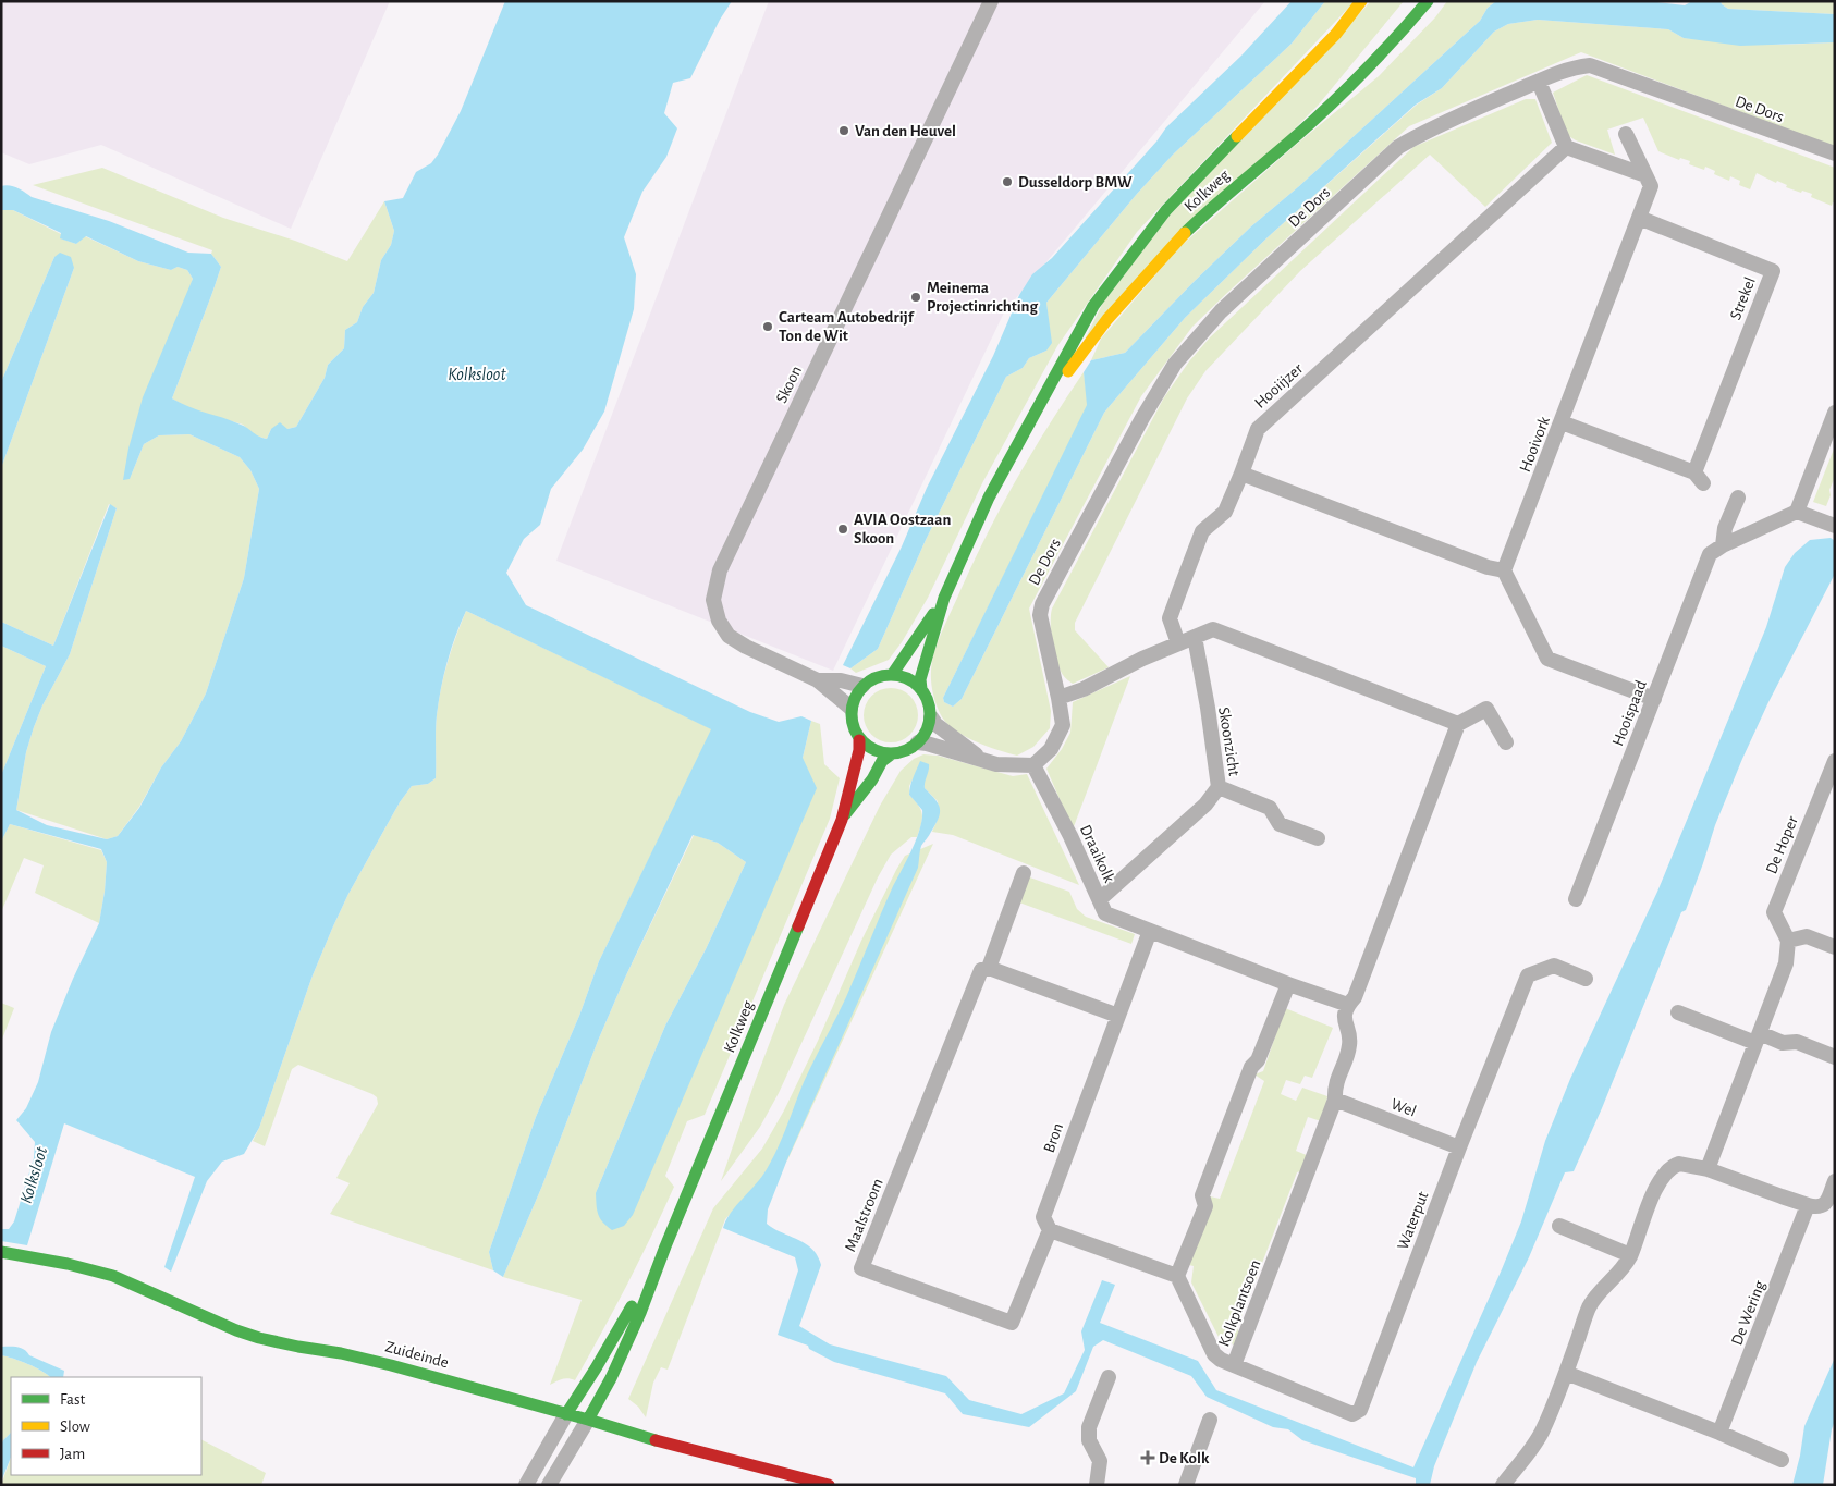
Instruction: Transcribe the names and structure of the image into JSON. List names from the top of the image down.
{
  "streets": {
    "street": [
      "De Dors",
      "Kolkweg",
      "Strekel",
      "Skoon",
      "Hooiijzer",
      "Hooivork",
      "Hooispaad",
      "Skoonzicht",
      "De Hoper",
      "Draaikolk",
      "Wel",
      "Bron",
      "Maalstroom",
      "Waterput",
      "Kolkplantsoen",
      "De Wering",
      "Zuideinde"
    ]
  },
  "crossings": [
    ["Kolkweg", "Skoon"],
    ["Kolkweg", "Zuideinde"],
    ["Strekel", "Hooivork"],
    ["Skoonzicht", "Draaikolk"],
    ["Draaikolk", "Bron"],
    ["Wel", "Waterput"],
    ["Wel", "Kolkplantsoen"],
    ["Bron", "Maalstroom"],
    ["Waterput", "Kolkplantsoen"]
  ],
  "water": ["Kolksloot"],
  "places": {
    "other": [
      "Van den Heuvel",
      "Dusseldorp BMW",
      "Meinema Projectinrichting",
      "Carteam Autobedrijf Ton de Wit",
      "AVIA Oostzaan Skoon"
    ],
    "health": ["De Kolk"]
  },
  "legend": ["Fast", "Slow", "Jam"]
}
